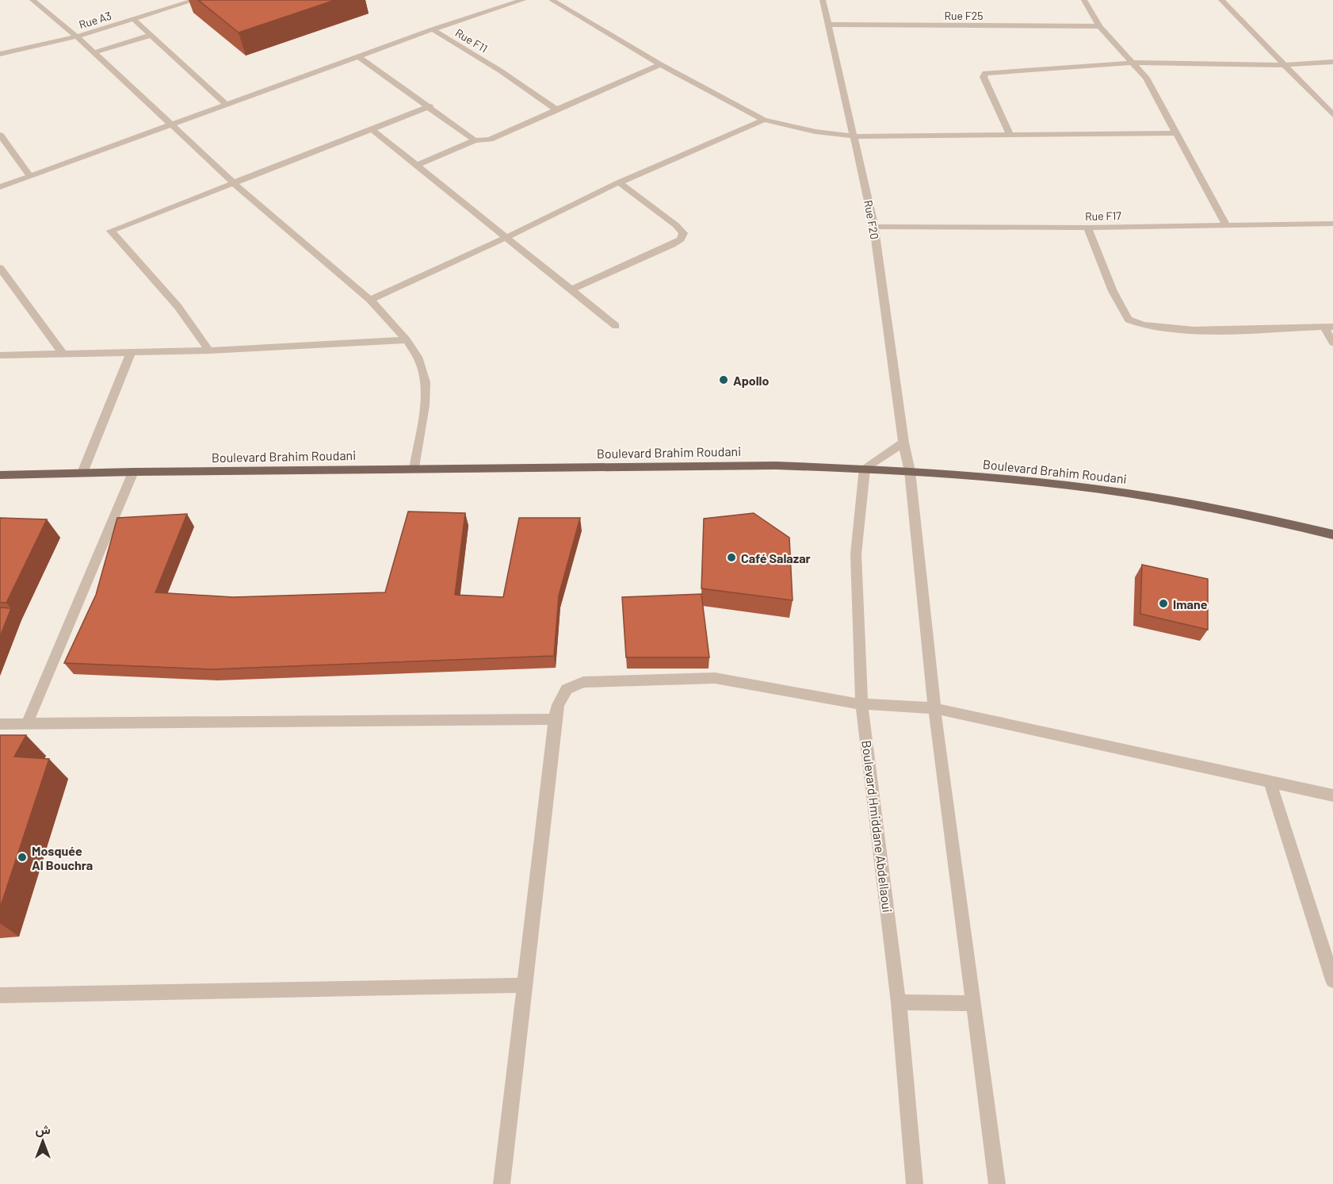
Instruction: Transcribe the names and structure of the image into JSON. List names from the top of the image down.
{
  "streets": {
    "main road": ["Boulevard Brahim Roudani"],
    "street": [
      "Rue F25",
      "Rue A3",
      "Rue F11",
      "Rue F17",
      "Rue F20",
      "Boulevard Hmiddane Abdellaoui"
    ]
  },
  "crossings": [
    ["Rue F25", "Rue F20"],
    ["Rue F17", "Rue F20"],
    ["Rue F20", "Boulevard Brahim Roudani"],
    ["Boulevard Brahim Roudani", "Boulevard Hmiddane Abdellaoui"]
  ],
  "places": [
    "Apollo",
    "Café Salazar",
    "Imane",
    "Mosquée Al Bouchra"
  ],
  "north": "top"
}
